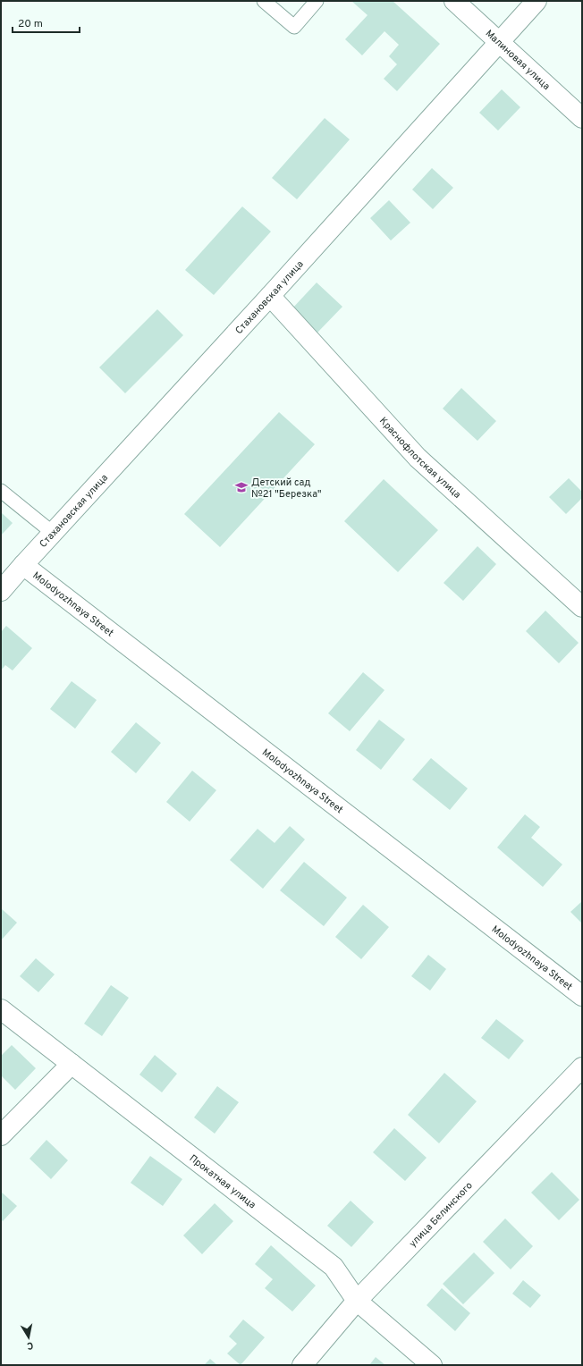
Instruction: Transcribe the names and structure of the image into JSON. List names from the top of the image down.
{
  "streets": {
    "street": [
      "Малиновая улица",
      "Стахановская улица",
      "Краснофлотская улица",
      "Molodyozhnaya Street",
      "Прокатная улица",
      "улица Белинского"
    ]
  },
  "crossings": [
    ["Малиновая улица", "Стахановская улица"],
    ["Стахановская улица", "Краснофлотская улица"],
    ["Стахановская улица", "Molodyozhnaya Street"],
    ["Прокатная улица", "улица Белинского"]
  ],
  "places": {
    "school or university": ["Детский сад №21 \"Березка\""]
  },
  "scale_bar": "20 m",
  "north": "bottom"
}
